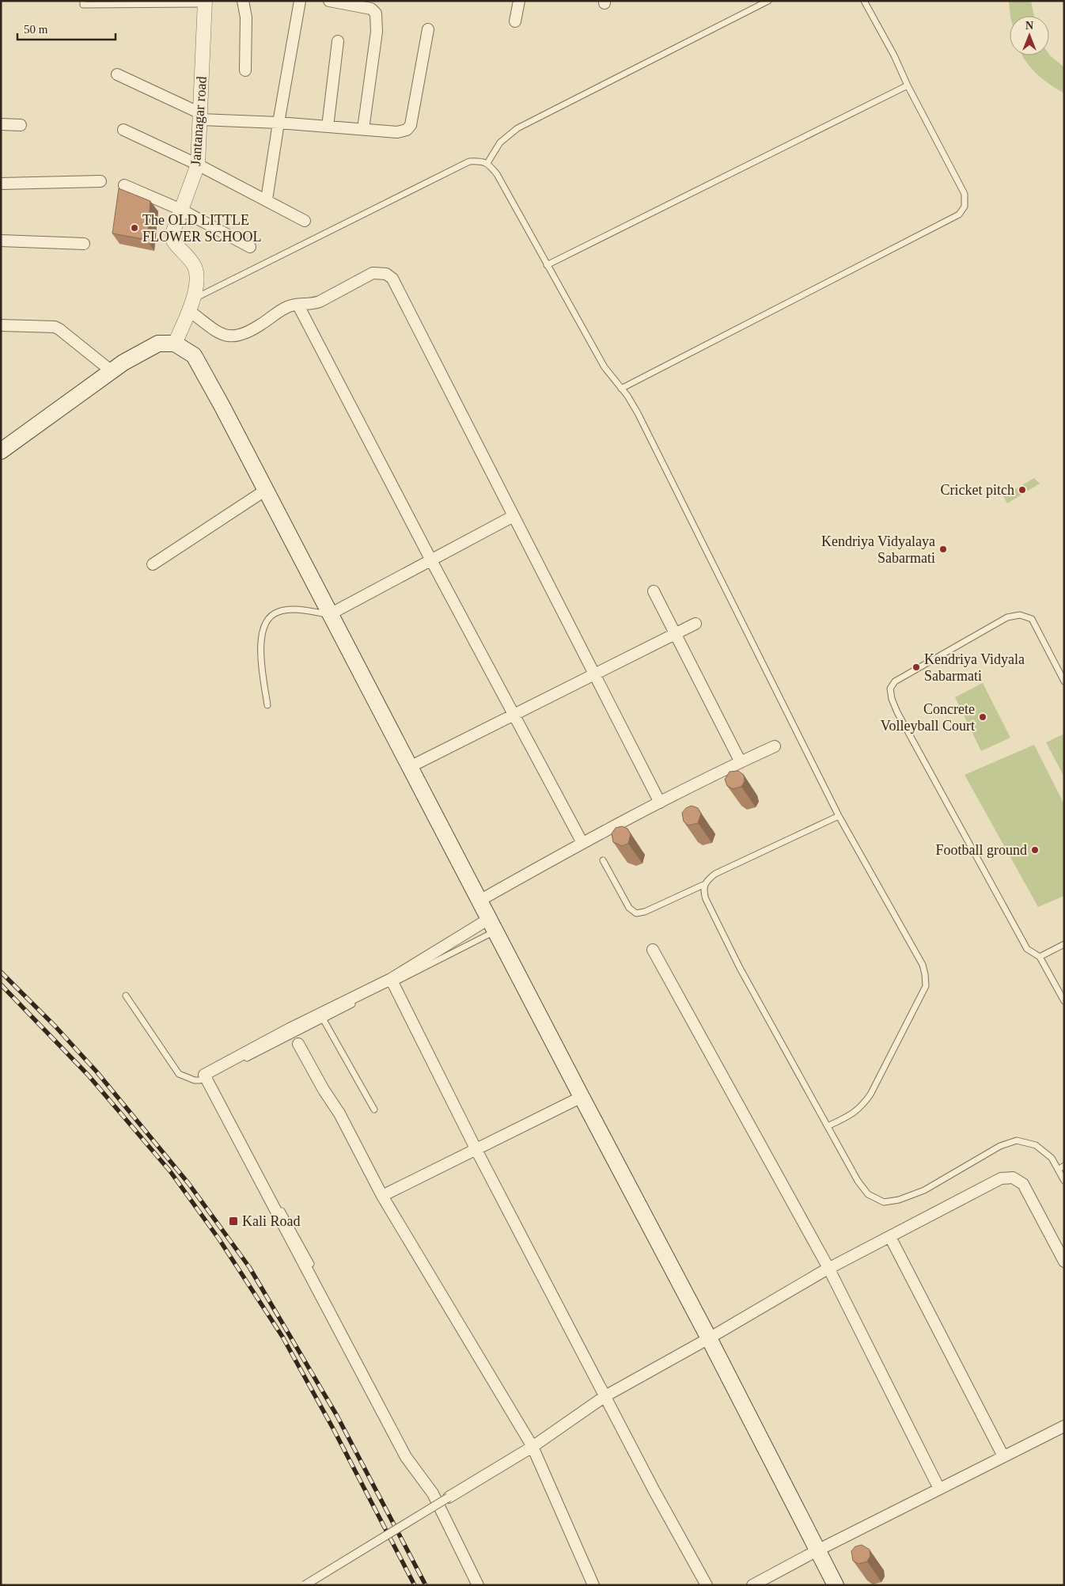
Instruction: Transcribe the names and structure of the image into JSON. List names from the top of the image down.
{
  "streets": {
    "street": ["Jantanagar road"]
  },
  "places": {
    "other": [
      "The OLD LITTLE FLOWER SCHOOL",
      "Cricket pitch",
      "Kendriya Vidyalaya Sabarmati",
      "Kendriya Vidyala Sabarmati",
      "Concrete Volleyball Court",
      "Football ground"
    ],
    "transit": ["Kali Road"]
  },
  "scale_bar": "50 m",
  "north": "top"
}
